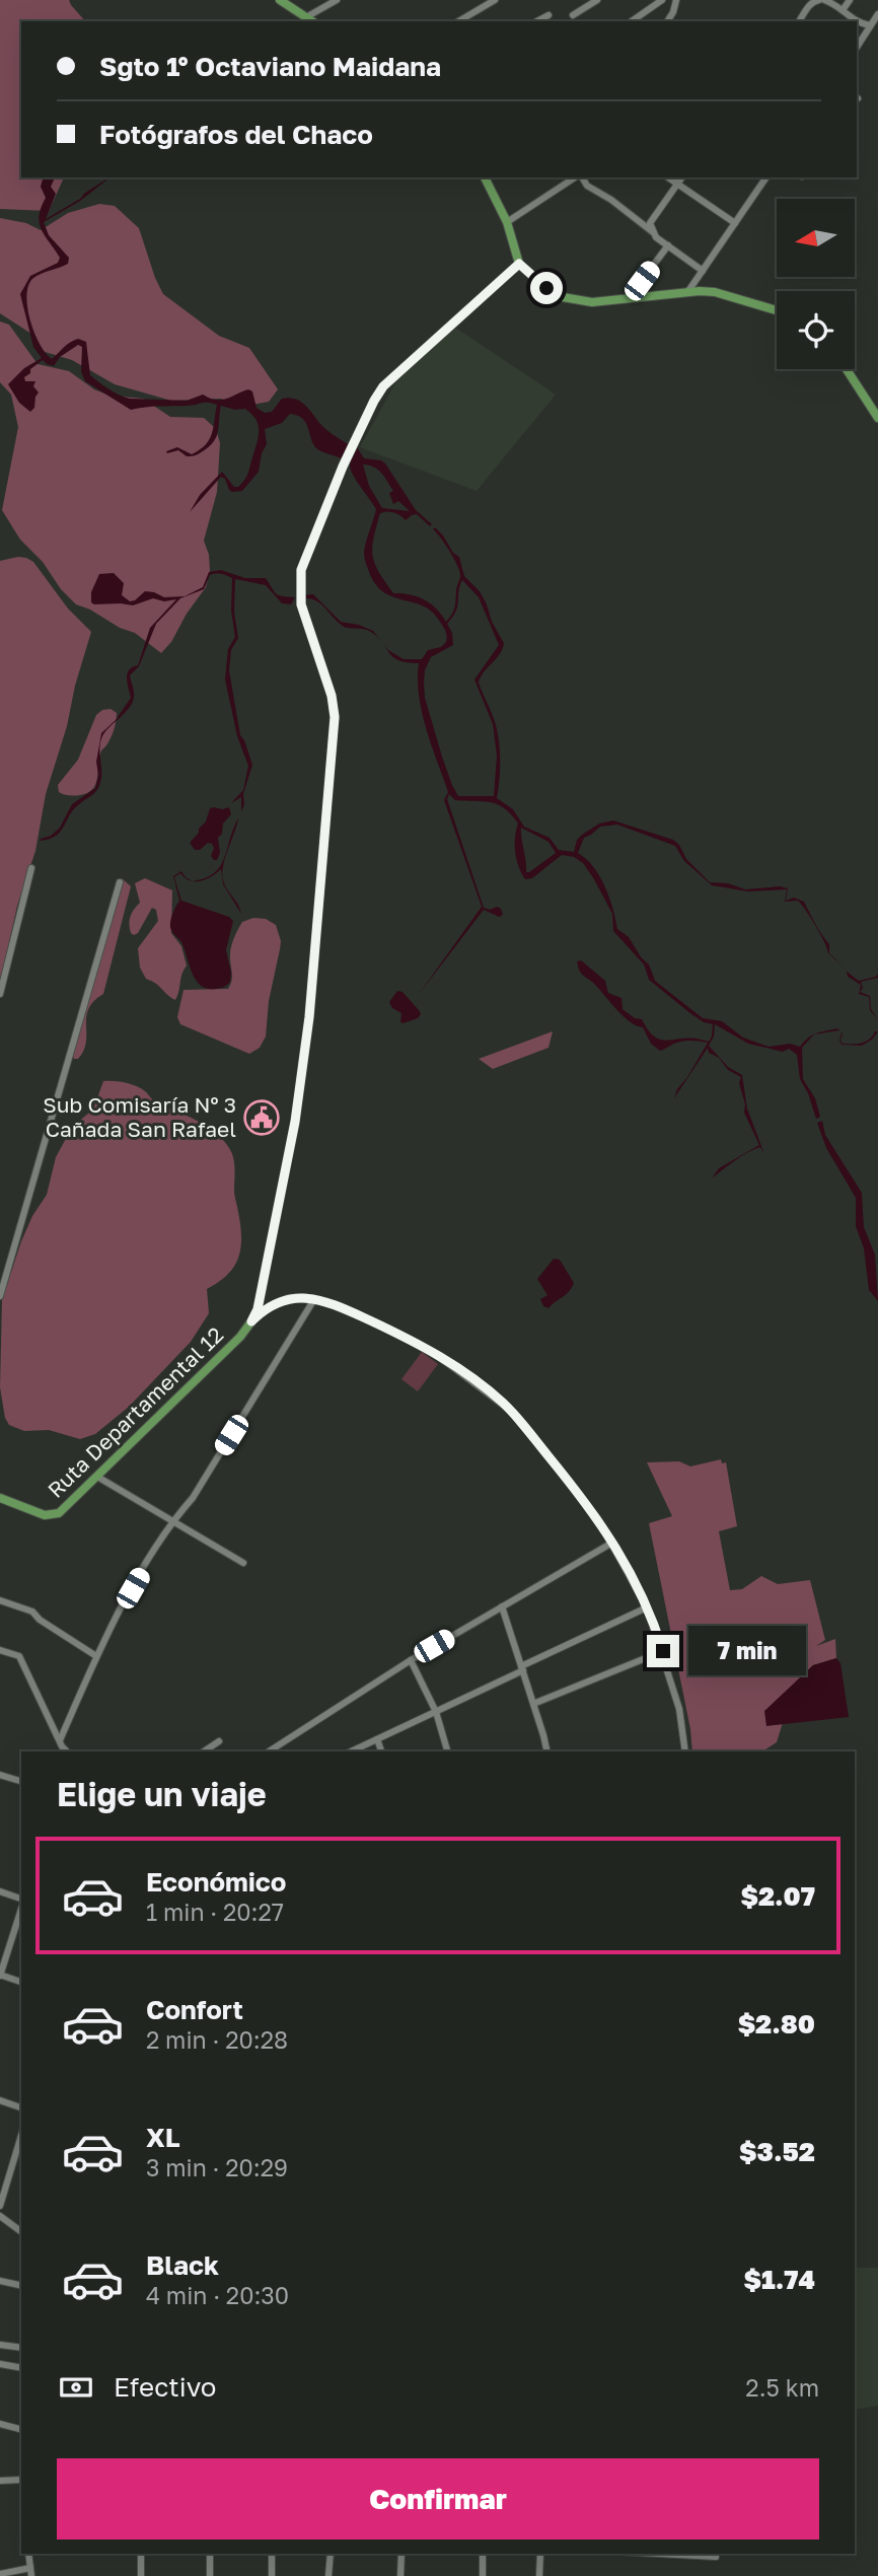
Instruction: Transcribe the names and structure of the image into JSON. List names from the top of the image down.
{
  "streets": {
    "main road": ["Ruta Departamental 12"]
  },
  "places": {
    "public building": ["Sub Comisaría Nº 3 Cañada San Rafael"]
  },
  "north": "left",
  "page": {
    "banner": ["Sgto 1° Octaviano Maidana", "Fotógrafos del Chaco"],
    "bubble": "7 min",
    "heading": "Elige un viaje",
    "list": [
      {
        "name": "Económico",
        "note": "1 min · 20:27",
        "value": "$2.07"
      },
      {
        "name": "Confort",
        "note": "2 min · 20:28",
        "value": "$2.80"
      },
      {
        "name": "XL",
        "note": "3 min · 20:29",
        "value": "$3.52"
      },
      {
        "name": "Black",
        "note": "4 min · 20:30",
        "value": "$1.74"
      }
    ],
    "pay": ["Efectivo", "2.5 km"],
    "buttons": "Confirmar"
  }
}
